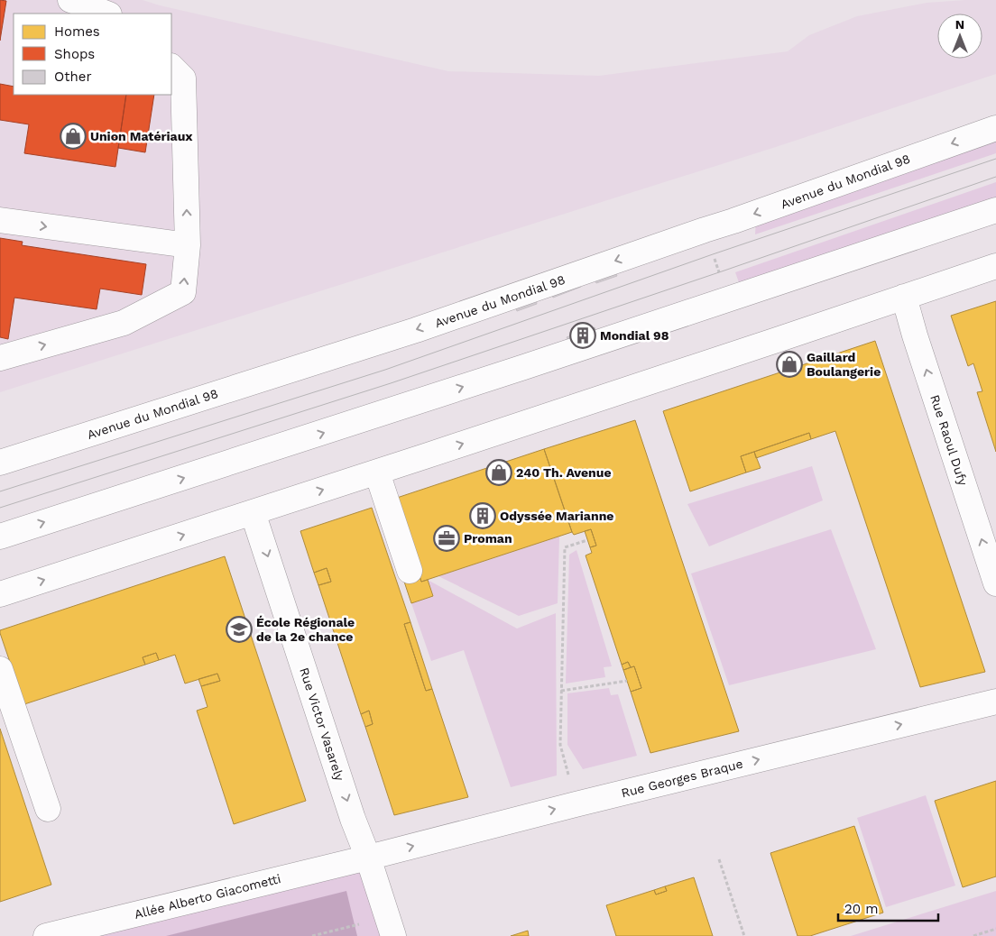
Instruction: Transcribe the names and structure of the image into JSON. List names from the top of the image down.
{
  "streets": {
    "street": [
      "Avenue du Mondial 98",
      "Rue Raoul Dufy",
      "Rue Victor Vasarely",
      "Rue Georges Braque",
      "Allée Alberto Giacometti"
    ]
  },
  "crossings": [
    ["Rue Victor Vasarely", "Rue Georges Braque"],
    ["Rue Victor Vasarely", "Allée Alberto Giacometti"],
    ["Rue Georges Braque", "Allée Alberto Giacometti"]
  ],
  "one_way": ["Rue Raoul Dufy", "Rue Victor Vasarely", "Rue Georges Braque"],
  "places": {
    "shop": ["Union Matériaux", "Gaillard Boulangerie", "240 Th. Avenue"],
    "building": ["Mondial 98", "Odyssée Marianne"],
    "office": ["Proman"],
    "school or university": ["École Régionale de la 2e chance"]
  },
  "legend": ["Homes", "Shops", "Other"],
  "scale_bar": "20 m",
  "north": "top"
}
